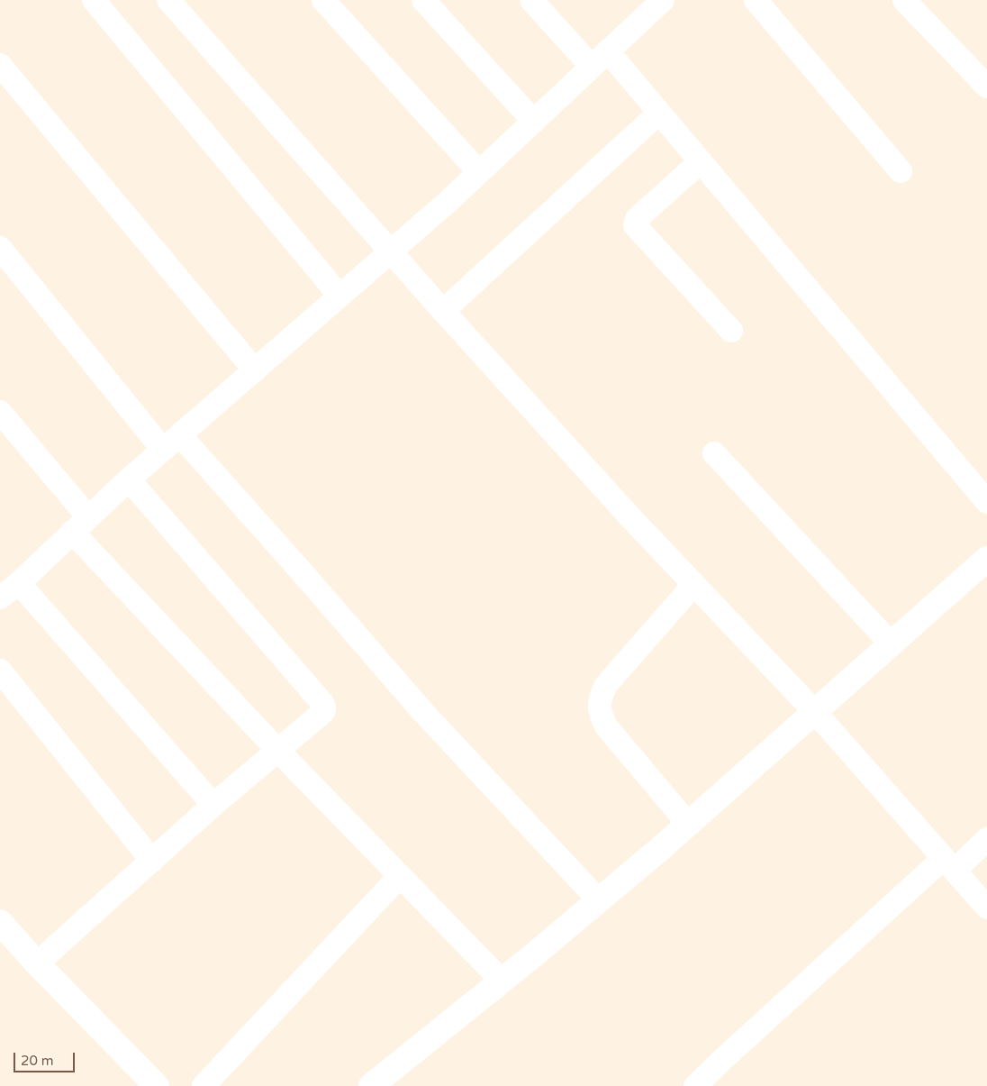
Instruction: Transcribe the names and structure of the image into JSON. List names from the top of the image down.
{
  "scale_bar": "20 m"
}
